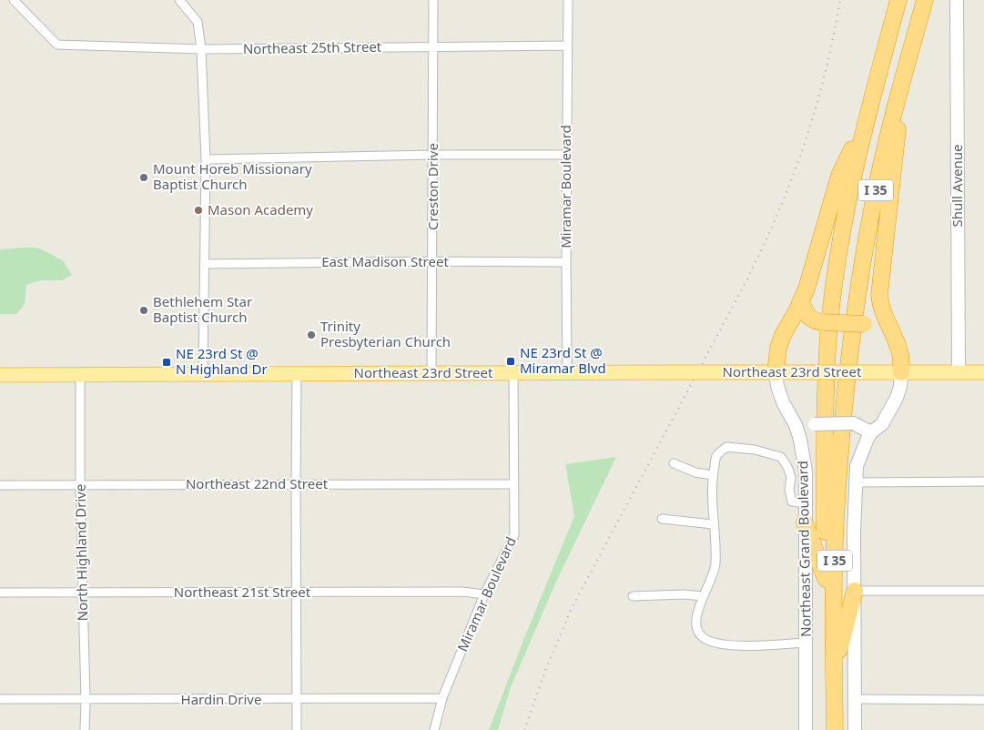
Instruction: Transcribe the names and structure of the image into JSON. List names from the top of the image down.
{
  "streets": {
    "highway": ["I 35"],
    "main road": ["Shull Avenue", "Northeast 23rd Street", "Northeast Grand Boulevard"],
    "street": [
      "Northeast 25th Street",
      "Creston Drive",
      "Miramar Boulevard",
      "East Madison Street",
      "Northeast 22nd Street",
      "North Highland Drive",
      "Northeast 21st Street",
      "Hardin Drive"
    ]
  },
  "crossings": [
    ["Northeast 25th Street", "Creston Drive"],
    ["Northeast 25th Street", "Miramar Boulevard"],
    ["Shull Avenue", "Northeast 23rd Street"],
    ["Creston Drive", "East Madison Street"],
    ["Creston Drive", "Northeast 23rd Street"],
    ["Miramar Boulevard", "East Madison Street"],
    ["Miramar Boulevard", "Northeast 23rd Street"],
    ["Miramar Boulevard", "Northeast 22nd Street"],
    ["Miramar Boulevard", "Northeast 21st Street"],
    ["Miramar Boulevard", "Hardin Drive"],
    ["Northeast 23rd Street", "Northeast Grand Boulevard"],
    ["Northeast 23rd Street", "North Highland Drive"],
    ["Northeast 22nd Street", "North Highland Drive"],
    ["North Highland Drive", "Northeast 21st Street"],
    ["North Highland Drive", "Hardin Drive"]
  ],
  "places": {
    "other": [
      "Mount Horeb Missionary Baptist Church",
      "Mason Academy",
      "Bethlehem Star Baptist Church",
      "Trinity Presbyterian Church"
    ],
    "transit": ["NE 23rd St @ Miramar Blvd", "NE 23rd St @ N Highland Dr"]
  }
}
